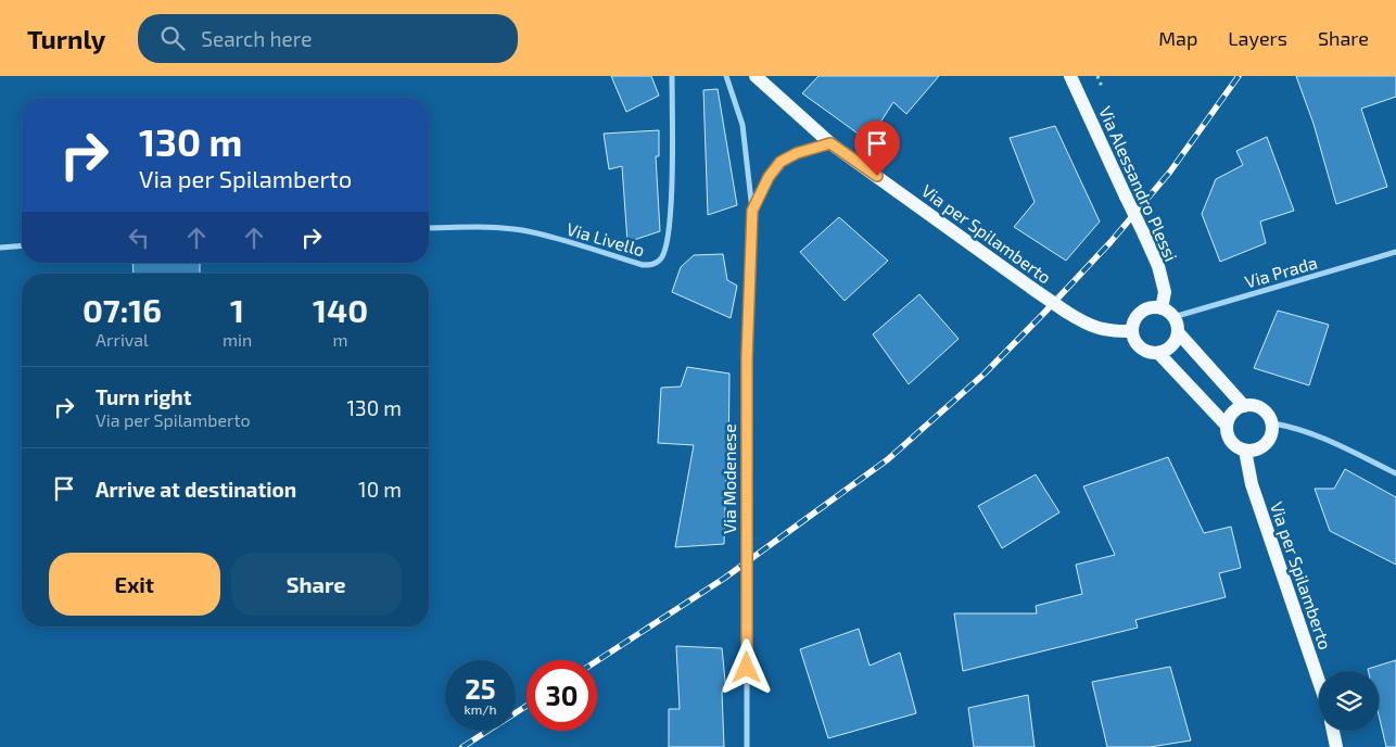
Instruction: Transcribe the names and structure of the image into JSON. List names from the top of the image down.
{
  "streets": {
    "main road": ["Via Alessandro Plessi", "Via per Spilamberto"],
    "street": ["Via Livello", "Via Prada", "Via Modenese"]
  },
  "crossings": [
    ["Via Alessandro Plessi", "Via per Spilamberto"],
    ["Via Alessandro Plessi", "Via Prada"],
    ["Via per Spilamberto", "Via Prada"],
    ["Via per Spilamberto", "Via Modenese"]
  ],
  "page": {
    "header": "Turnly",
    "search": "Search here",
    "nav": ["Map", "Layers", "Share"],
    "turn": ["130 m", "Via per Spilamberto"],
    "eta": [
      "07:16",
      "Arrival",
      "1",
      "min",
      "140",
      "m"
    ],
    "list": [
      {
        "name": "Turn right",
        "note": "Via per Spilamberto",
        "value": "130 m"
      },
      {
        "name": "Arrive at destination",
        "value": "10 m"
      }
    ],
    "buttons": ["Exit", "Share"],
    "speed": "25 km/h",
    "limit": "30"
  }
}
